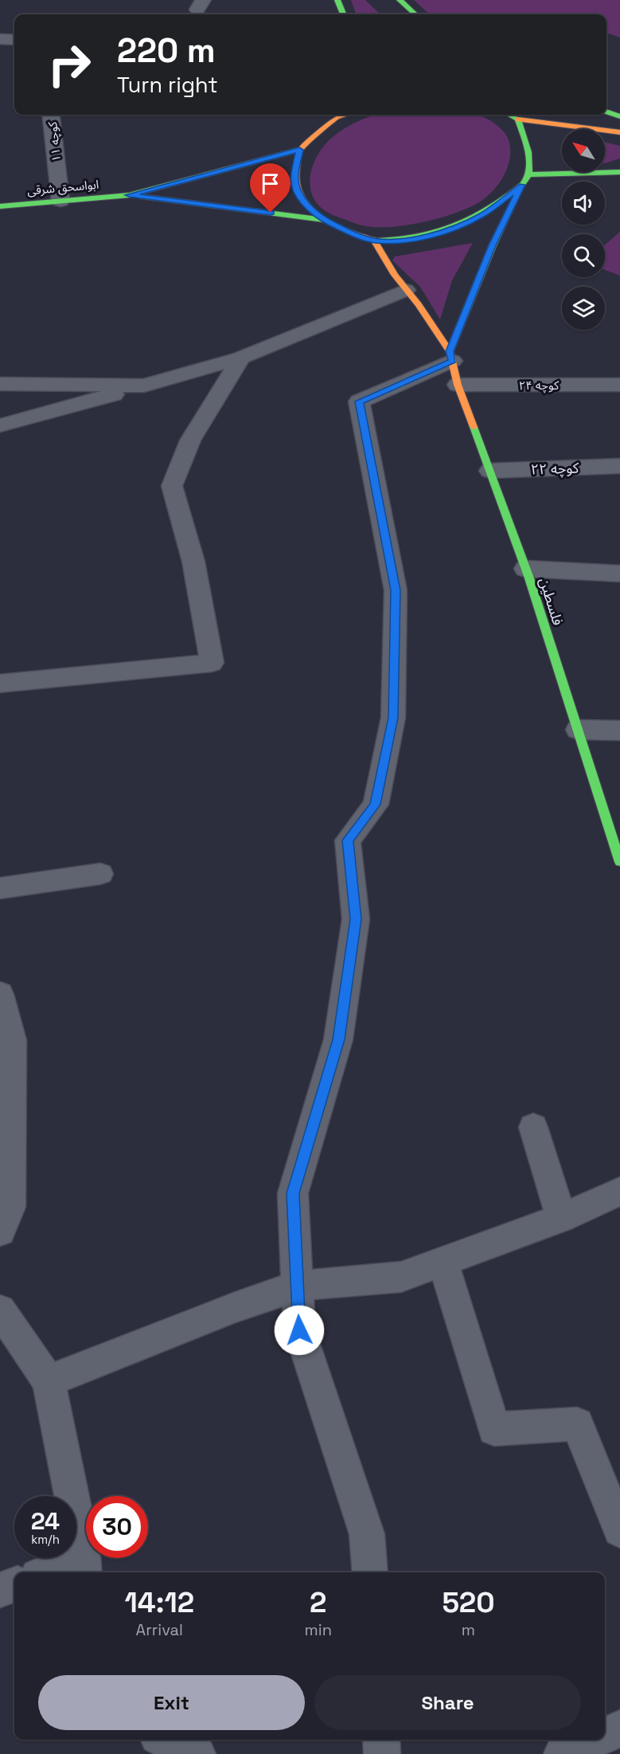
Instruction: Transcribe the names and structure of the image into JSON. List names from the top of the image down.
{
  "streets": {
    "main road": ["ابواسحق شرقی", "فلسطین"],
    "street": ["کوچه ۱۱", "کوچه ۲۴", "کوچه ۲۲"]
  },
  "crossings": [
    ["کوچه ۱۱", "ابواسحق شرقی"],
    ["کوچه ۲۴", "فلسطین"],
    ["کوچه ۲۲", "فلسطین"]
  ],
  "north": "top left",
  "page": {
    "turn": ["220 m", "Turn right"],
    "speed": "24 km/h",
    "limit": "30",
    "eta": [
      "14:12",
      "Arrival",
      "2",
      "min",
      "520",
      "m"
    ],
    "buttons": ["Exit", "Share"]
  }
}
